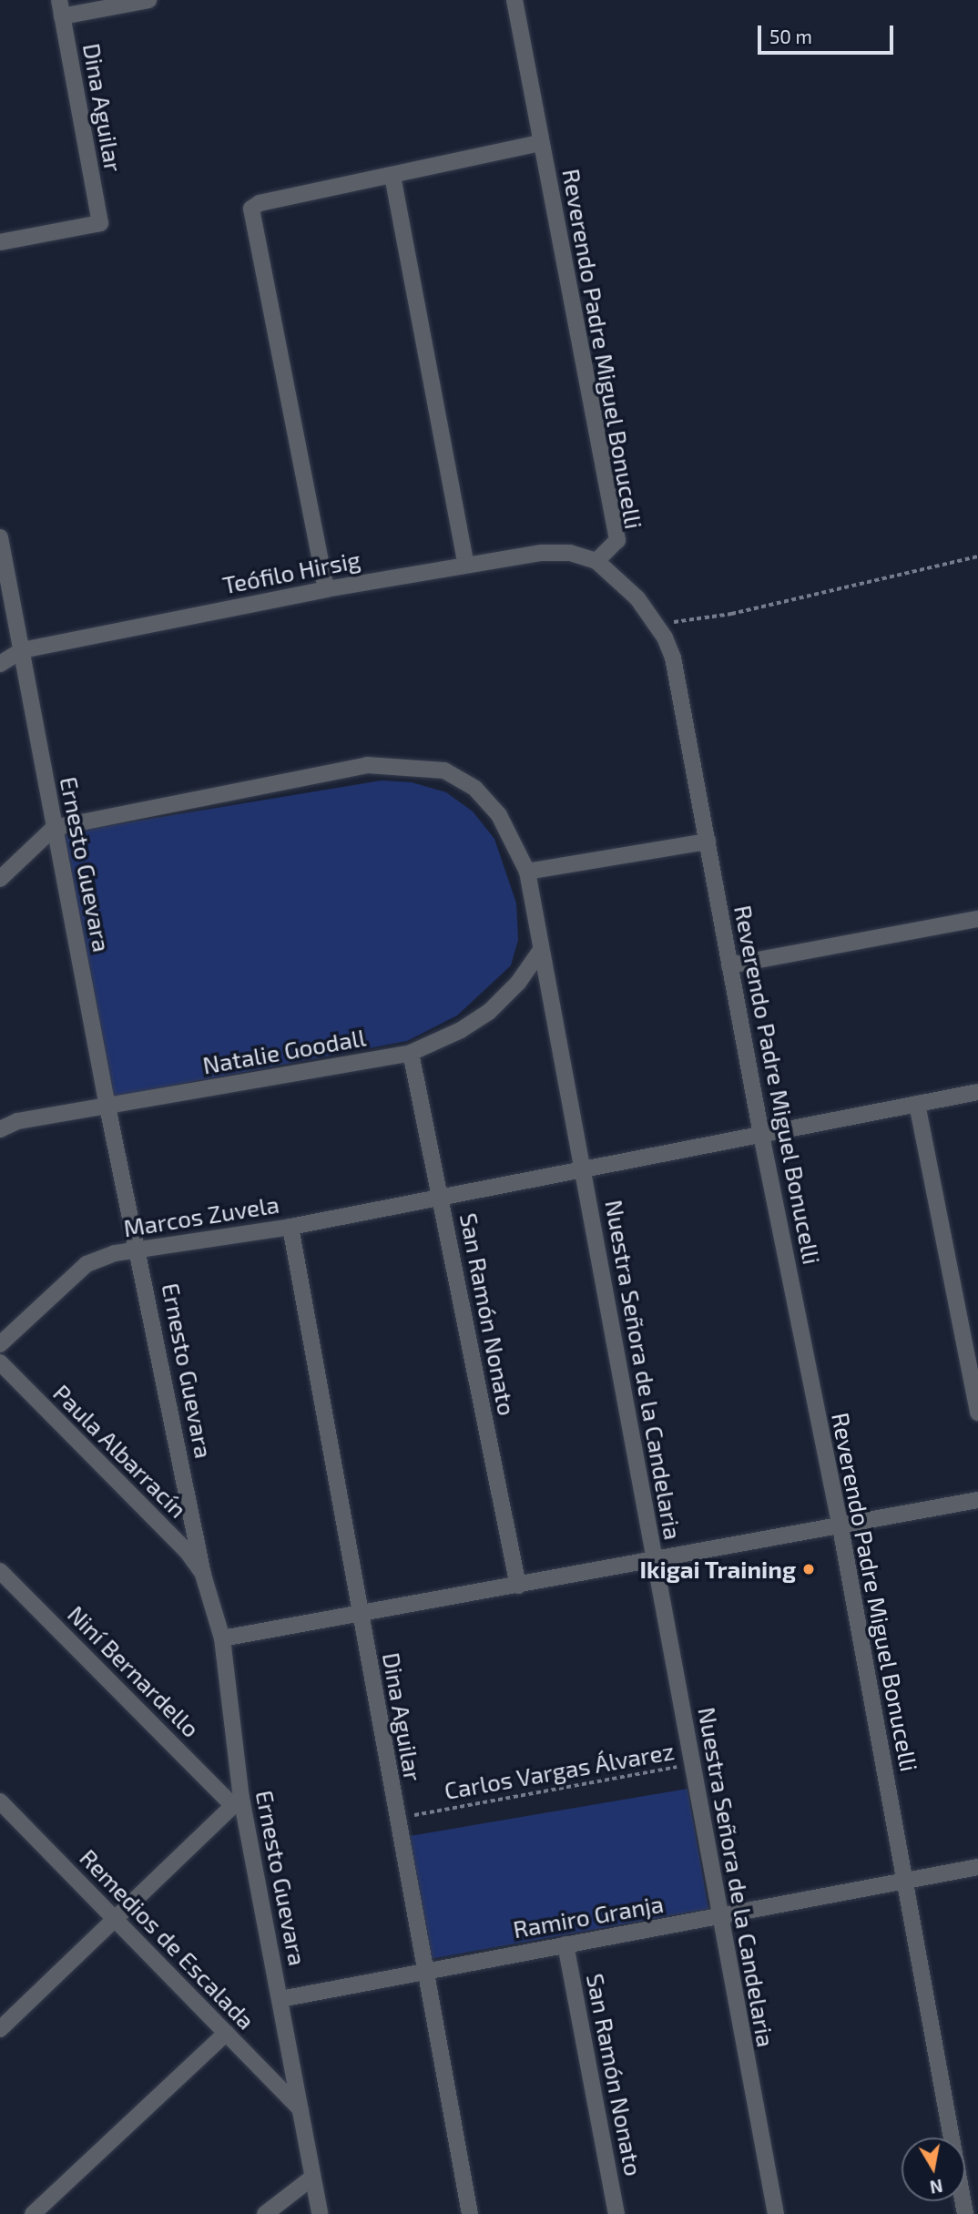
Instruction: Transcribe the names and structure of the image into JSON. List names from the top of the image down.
{
  "streets": {
    "street": [
      "Dina Aguilar",
      "Reverendo Padre Miguel Bonucelli",
      "Teófilo Hirsig",
      "Ernesto Guevara",
      "Natalie Goodall",
      "Marcos Zuvela",
      "San Ramón Nonato",
      "Nuestra Señora de la Candelaria",
      "Paula Albarracín",
      "Niní Bernardello",
      "Ramiro Granja",
      "Remedios de Escalada"
    ],
    "path": ["Carlos Vargas Álvarez"]
  },
  "crossings": [
    ["Dina Aguilar", "Marcos Zuvela"],
    ["Dina Aguilar", "Carlos Vargas Álvarez"],
    ["Dina Aguilar", "Ramiro Granja"],
    ["Reverendo Padre Miguel Bonucelli", "Teófilo Hirsig"],
    ["Reverendo Padre Miguel Bonucelli", "Marcos Zuvela"],
    ["Reverendo Padre Miguel Bonucelli", "Ramiro Granja"],
    ["Teófilo Hirsig", "Ernesto Guevara"],
    ["Ernesto Guevara", "Natalie Goodall"],
    ["Ernesto Guevara", "Marcos Zuvela"],
    ["Ernesto Guevara", "Nuestra Señora de la Candelaria"],
    ["Ernesto Guevara", "Paula Albarracín"],
    ["Ernesto Guevara", "Niní Bernardello"],
    ["Ernesto Guevara", "Ramiro Granja"],
    ["Ernesto Guevara", "Remedios de Escalada"],
    ["Natalie Goodall", "San Ramón Nonato"],
    ["Natalie Goodall", "Nuestra Señora de la Candelaria"],
    ["Marcos Zuvela", "San Ramón Nonato"],
    ["Marcos Zuvela", "Nuestra Señora de la Candelaria"],
    ["San Ramón Nonato", "Ramiro Granja"],
    ["Nuestra Señora de la Candelaria", "Carlos Vargas Álvarez"],
    ["Nuestra Señora de la Candelaria", "Ramiro Granja"]
  ],
  "places": ["Ikigai Training"],
  "scale_bar": "50 m",
  "north": "bottom"
}
